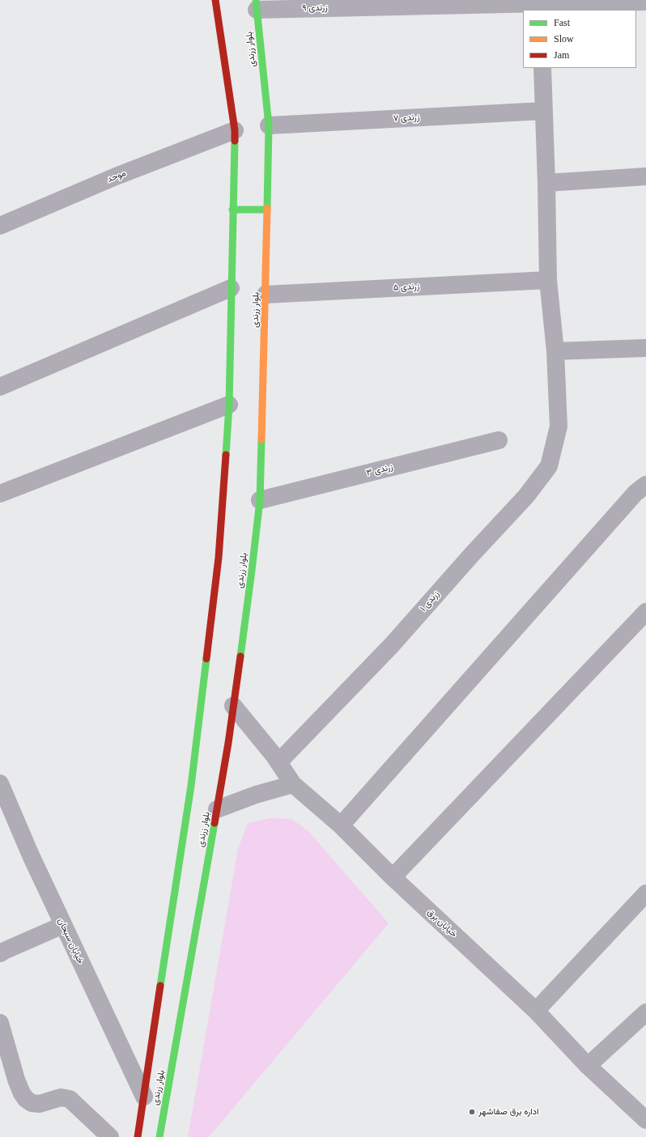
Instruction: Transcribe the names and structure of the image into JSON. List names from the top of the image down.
{
  "streets": {
    "main road": ["بلوار زرندی"],
    "street": [
      "زرندی ۹",
      "زرندی ۷",
      "موحد",
      "زرندی ۵",
      "زرندی ۳",
      "زرندی ۱",
      "خیابان برق",
      "خیابان سبحان"
    ]
  },
  "crossings": [
    ["زرندی ۹", "بلوار زرندی"],
    ["بلوار زرندی", "زرندی ۷"],
    ["بلوار زرندی", "موحد"],
    ["بلوار زرندی", "زرندی ۵"],
    ["بلوار زرندی", "زرندی ۳"],
    ["بلوار زرندی", "خیابان سبحان"],
    ["زرندی ۷", "زرندی ۱"],
    ["زرندی ۵", "زرندی ۱"]
  ],
  "places": ["اداره برق صفاشهر"],
  "legend": ["Fast", "Slow", "Jam"]
}
